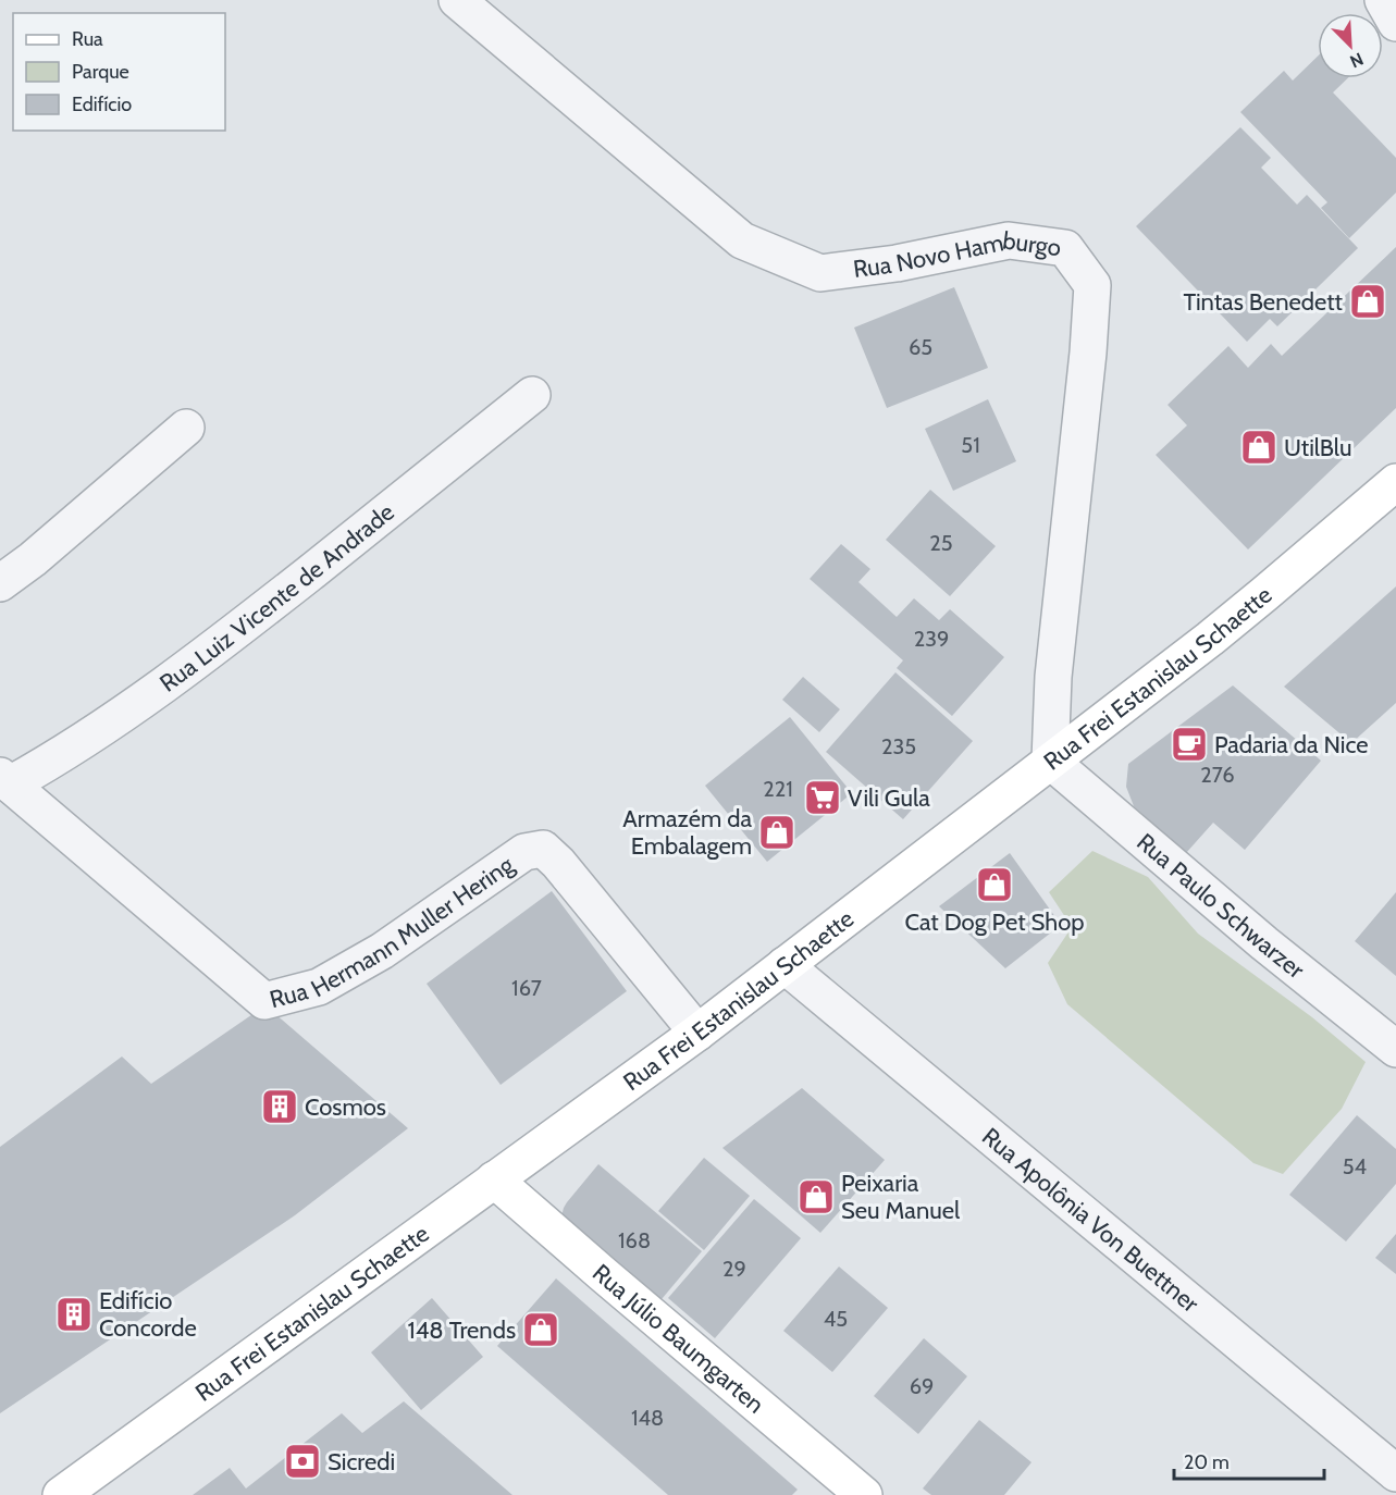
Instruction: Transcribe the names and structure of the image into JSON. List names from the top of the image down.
{
  "streets": {
    "main road": ["Rua Frei Estanislau Schaette", "Rua Júlio Baumgarten"],
    "street": [
      "Rua Novo Hamburgo",
      "Rua Luiz Vicente de Andrade",
      "Rua Paulo Schwarzer",
      "Rua Hermann Muller Hering",
      "Rua Apolônia Von Buettner"
    ]
  },
  "crossings": [
    ["Rua Novo Hamburgo", "Rua Frei Estanislau Schaette"],
    ["Rua Novo Hamburgo", "Rua Paulo Schwarzer"],
    ["Rua Luiz Vicente de Andrade", "Rua Hermann Muller Hering"],
    ["Rua Frei Estanislau Schaette", "Rua Paulo Schwarzer"],
    ["Rua Frei Estanislau Schaette", "Rua Hermann Muller Hering"],
    ["Rua Frei Estanislau Schaette", "Rua Apolônia Von Buettner"],
    ["Rua Frei Estanislau Schaette", "Rua Júlio Baumgarten"]
  ],
  "places": {
    "shop": [
      "Tintas Benedett",
      "UtilBlu",
      "Armazém da Embalagem",
      "Cat Dog Pet Shop",
      "Peixaria Seu Manuel",
      "148 Trends"
    ],
    "cafe": ["Padaria da Nice"],
    "supermarket": ["Vili Gula"],
    "building": ["Cosmos", "Edifício Concorde"],
    "bank": ["Sicredi"]
  },
  "house_numbers": [
    "65",
    "51",
    "25",
    "239",
    "235",
    "276",
    "221",
    "167",
    "54",
    "168",
    "29",
    "45",
    "69",
    "148"
  ],
  "legend": ["Rua", "Parque", "Edifício"],
  "scale_bar": "20 m",
  "north": "bottom right"
}
